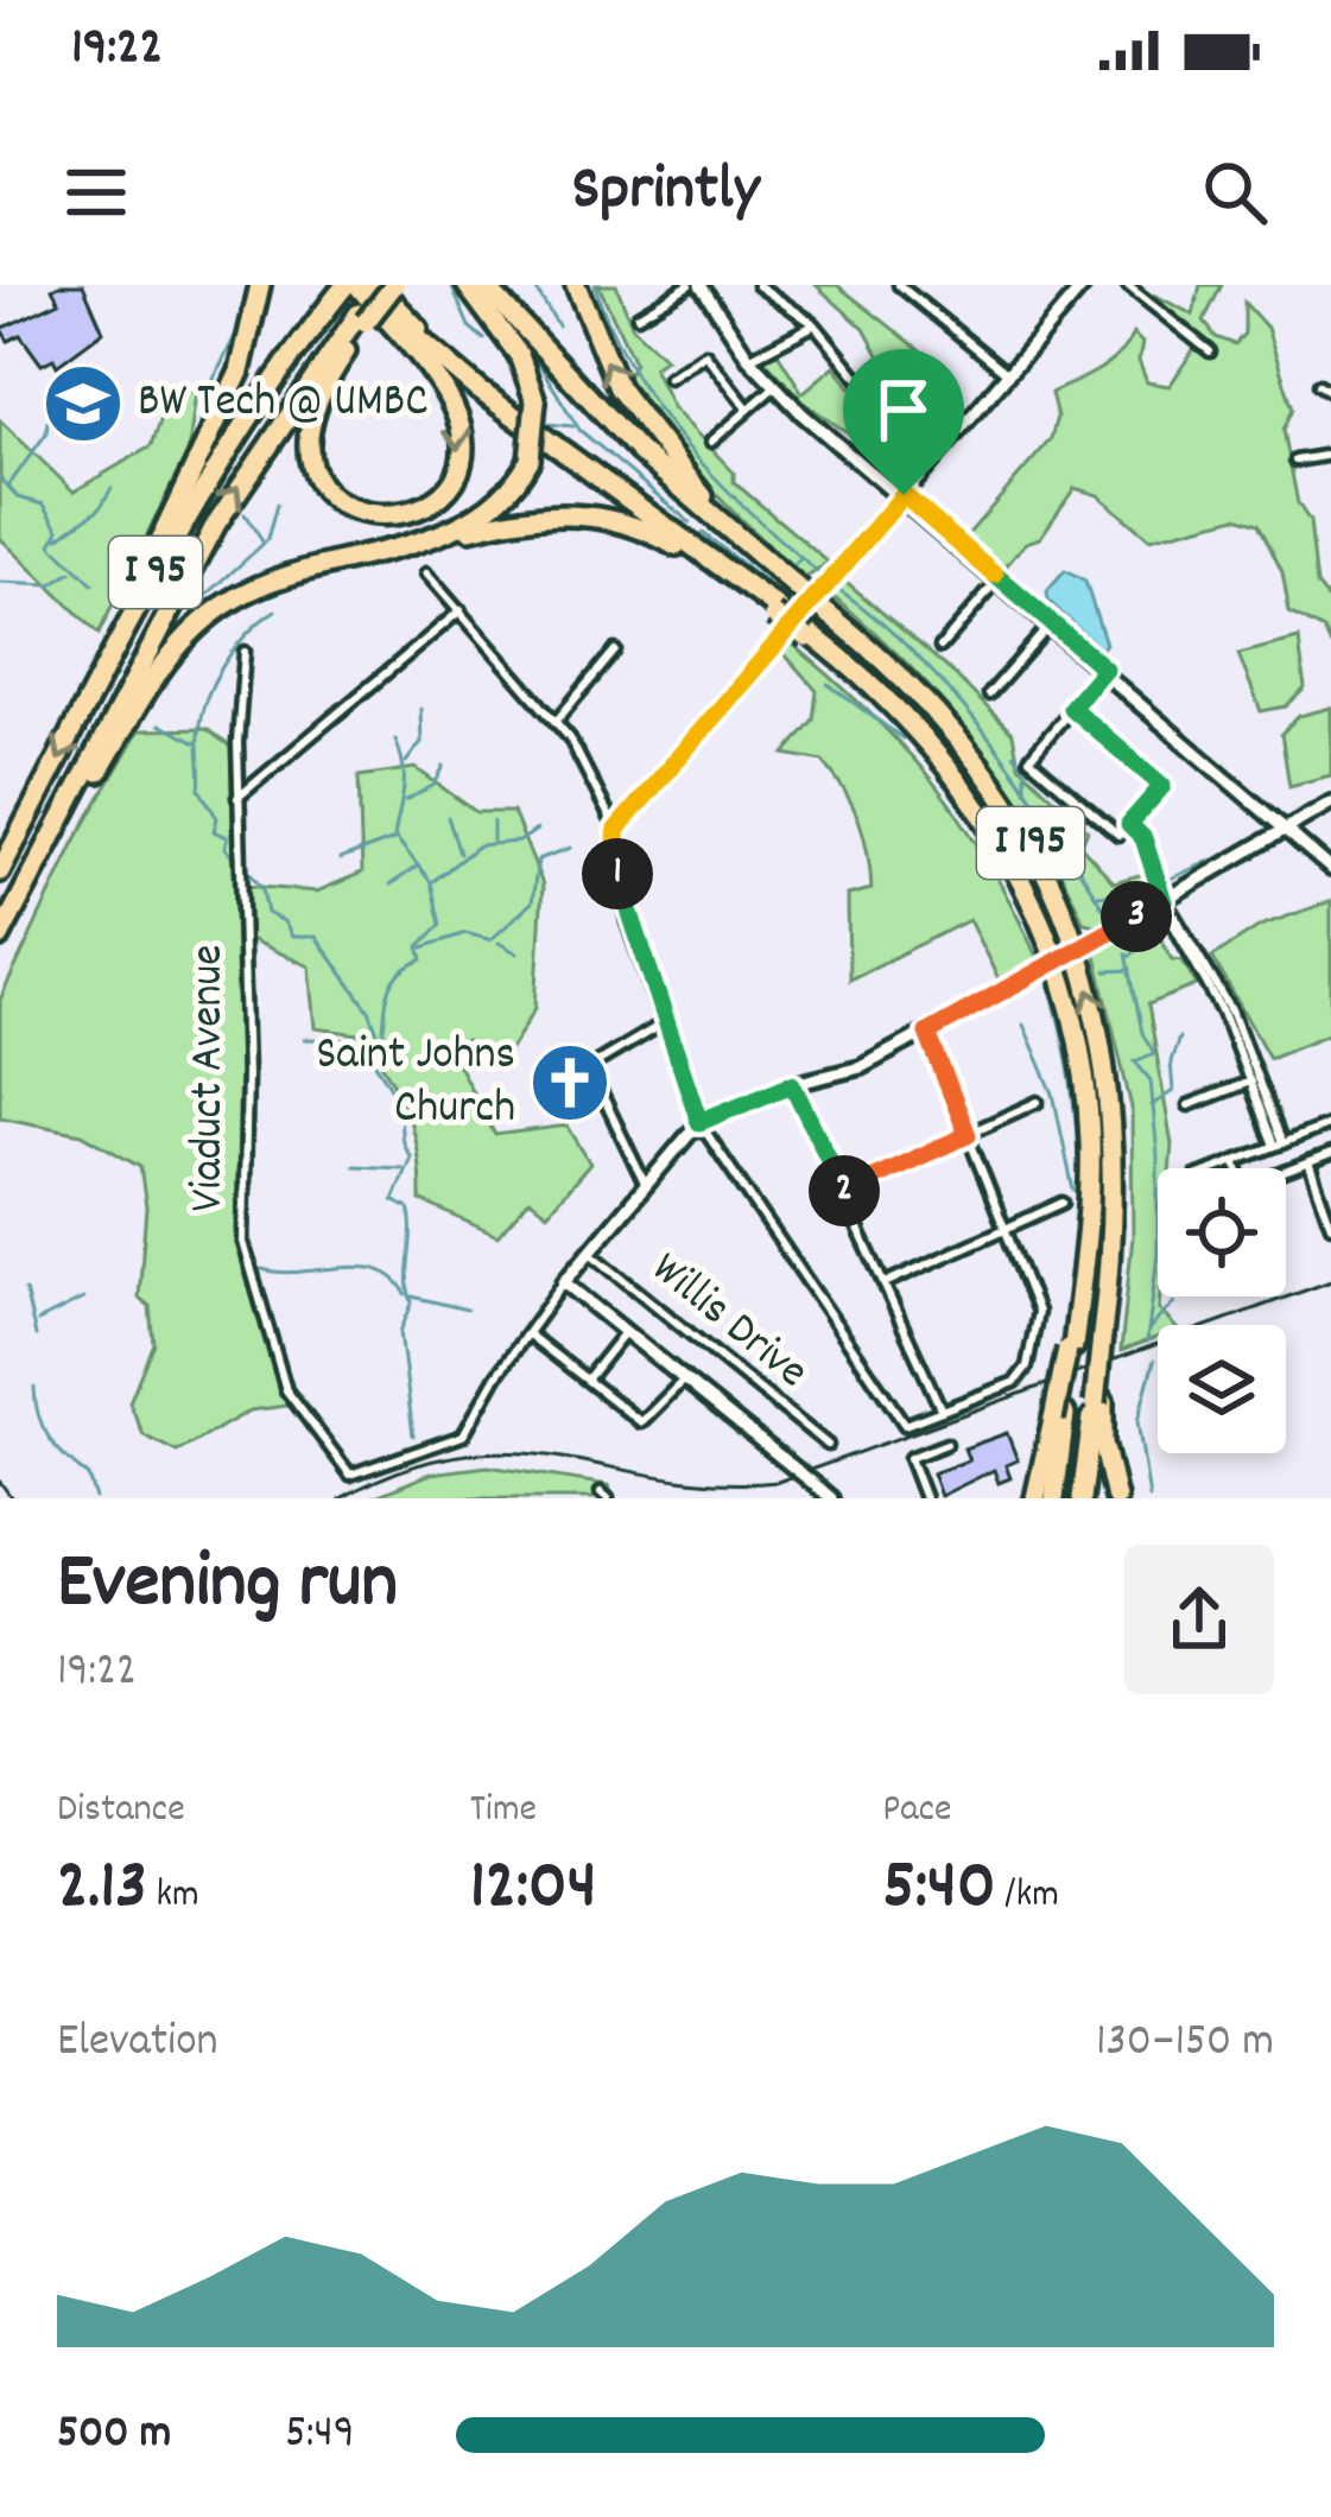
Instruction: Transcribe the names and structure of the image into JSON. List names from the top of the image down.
{
  "streets": {
    "highway": ["I 95", "I 195"],
    "street": ["Viaduct Avenue", "Willis Drive"]
  },
  "places": {
    "school or university": ["BW Tech @ UMBC"],
    "church": ["Saint Johns Church"]
  },
  "page": {
    "status": "19:22",
    "header": "Sprintly",
    "pins": ["1", "3", "2"],
    "heading": ["Evening run", "19:22"],
    "stats": [
      ["Distance", "2.13 km"],
      ["Time", "12:04"],
      ["Pace", "5:40 /km"]
    ],
    "chart": ["Elevation", "130–150 m"],
    "list": [
      {
        "name": "500 m",
        "note": "5:49"
      }
    ]
  }
}
